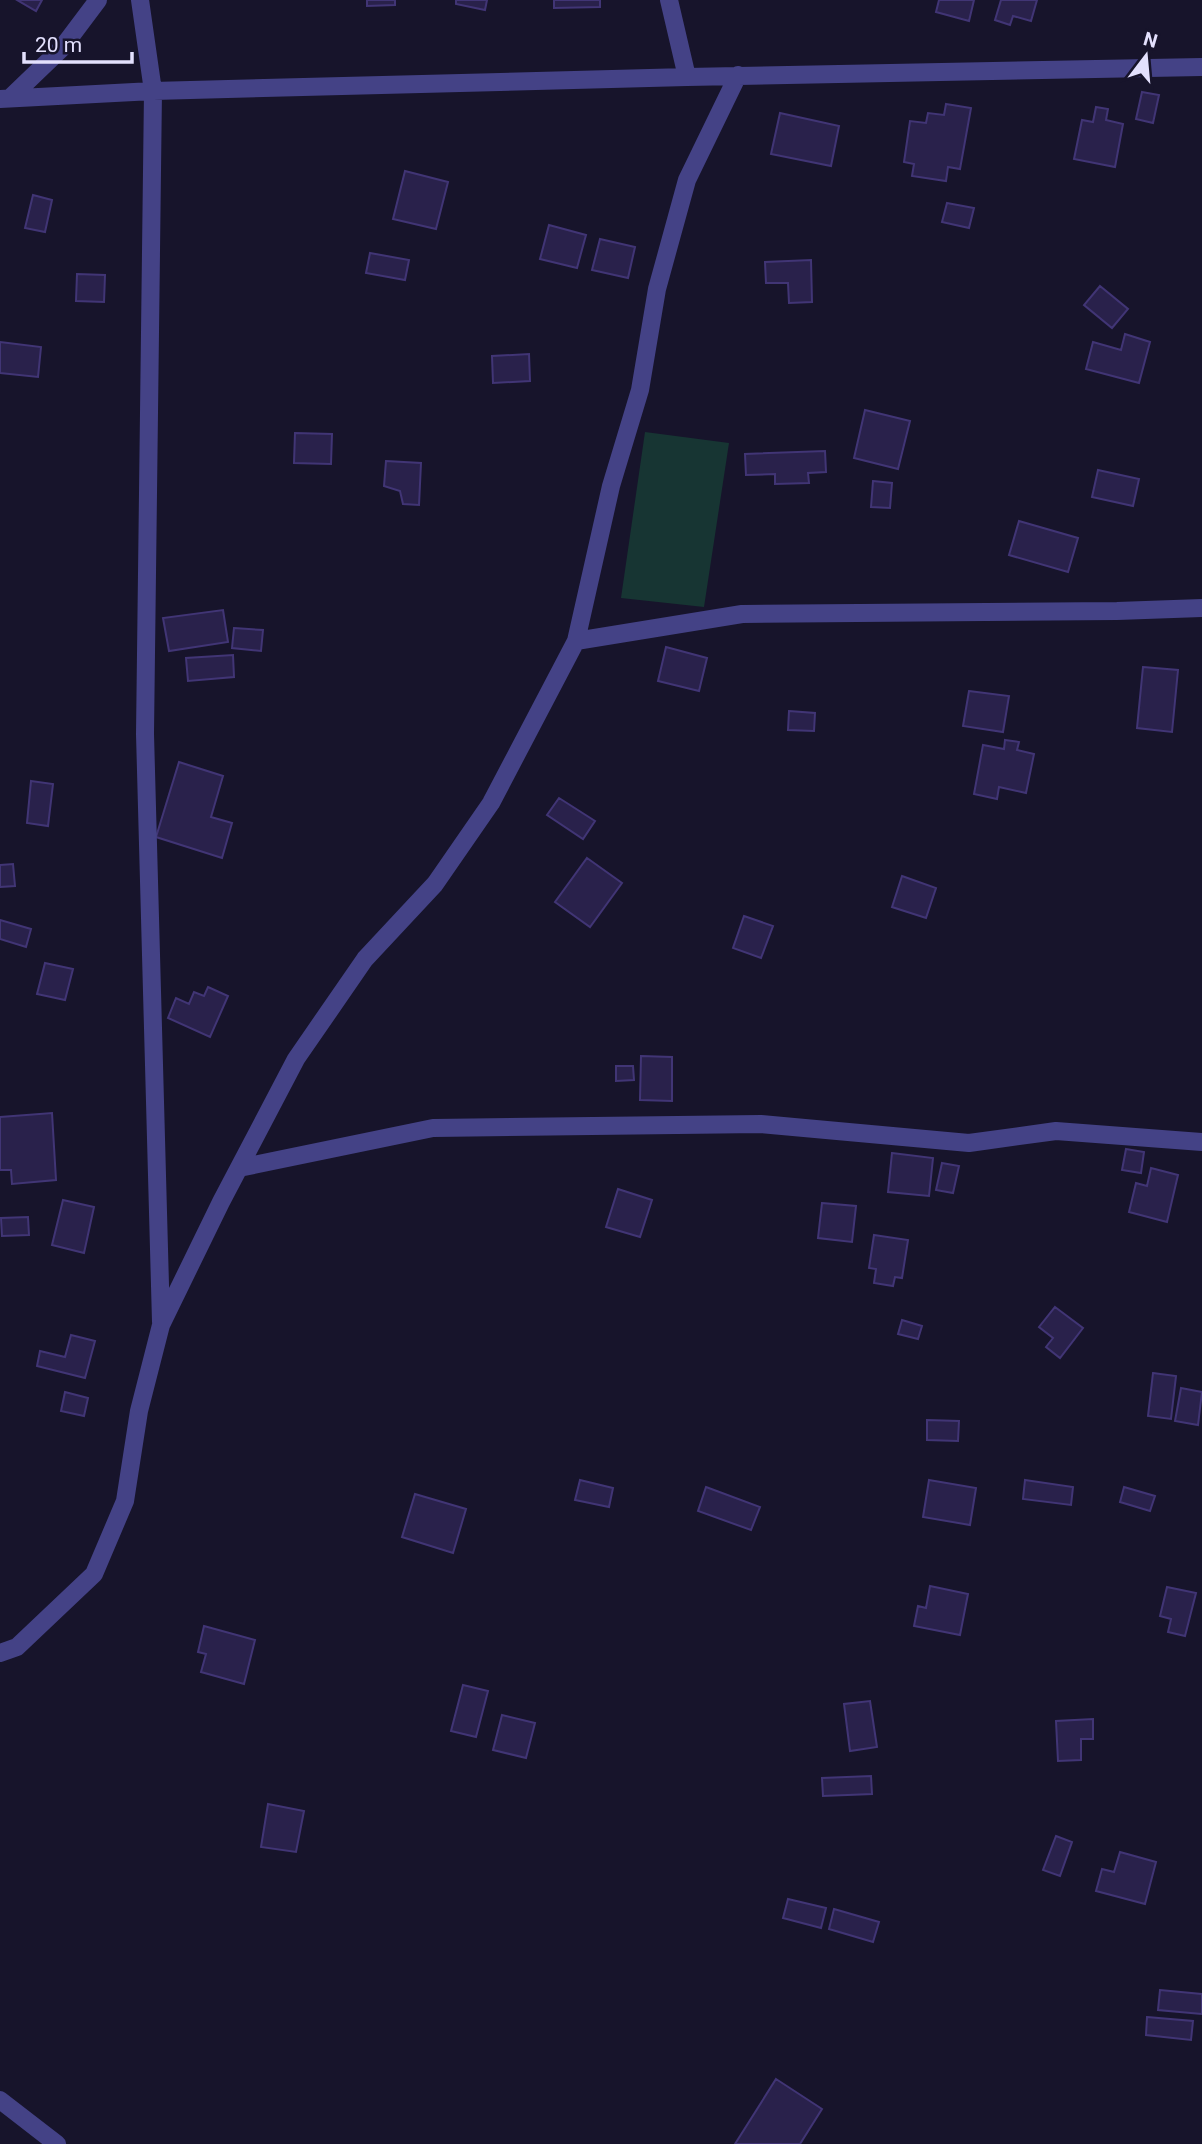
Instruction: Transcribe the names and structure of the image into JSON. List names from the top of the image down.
{
  "scale_bar": "20 m",
  "north": "top"
}
